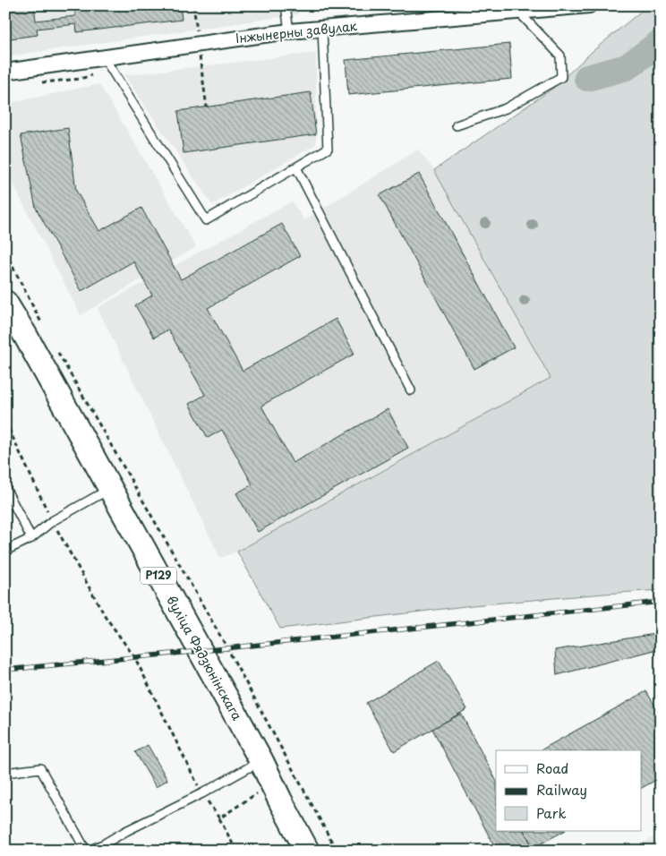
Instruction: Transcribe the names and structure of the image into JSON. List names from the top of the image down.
{
  "streets": {
    "main road": ["Р129", "вуліца Фядзюнінскага"],
    "street": ["Інжынерны завулак"]
  },
  "legend": ["Road", "Railway", "Park"]
}
